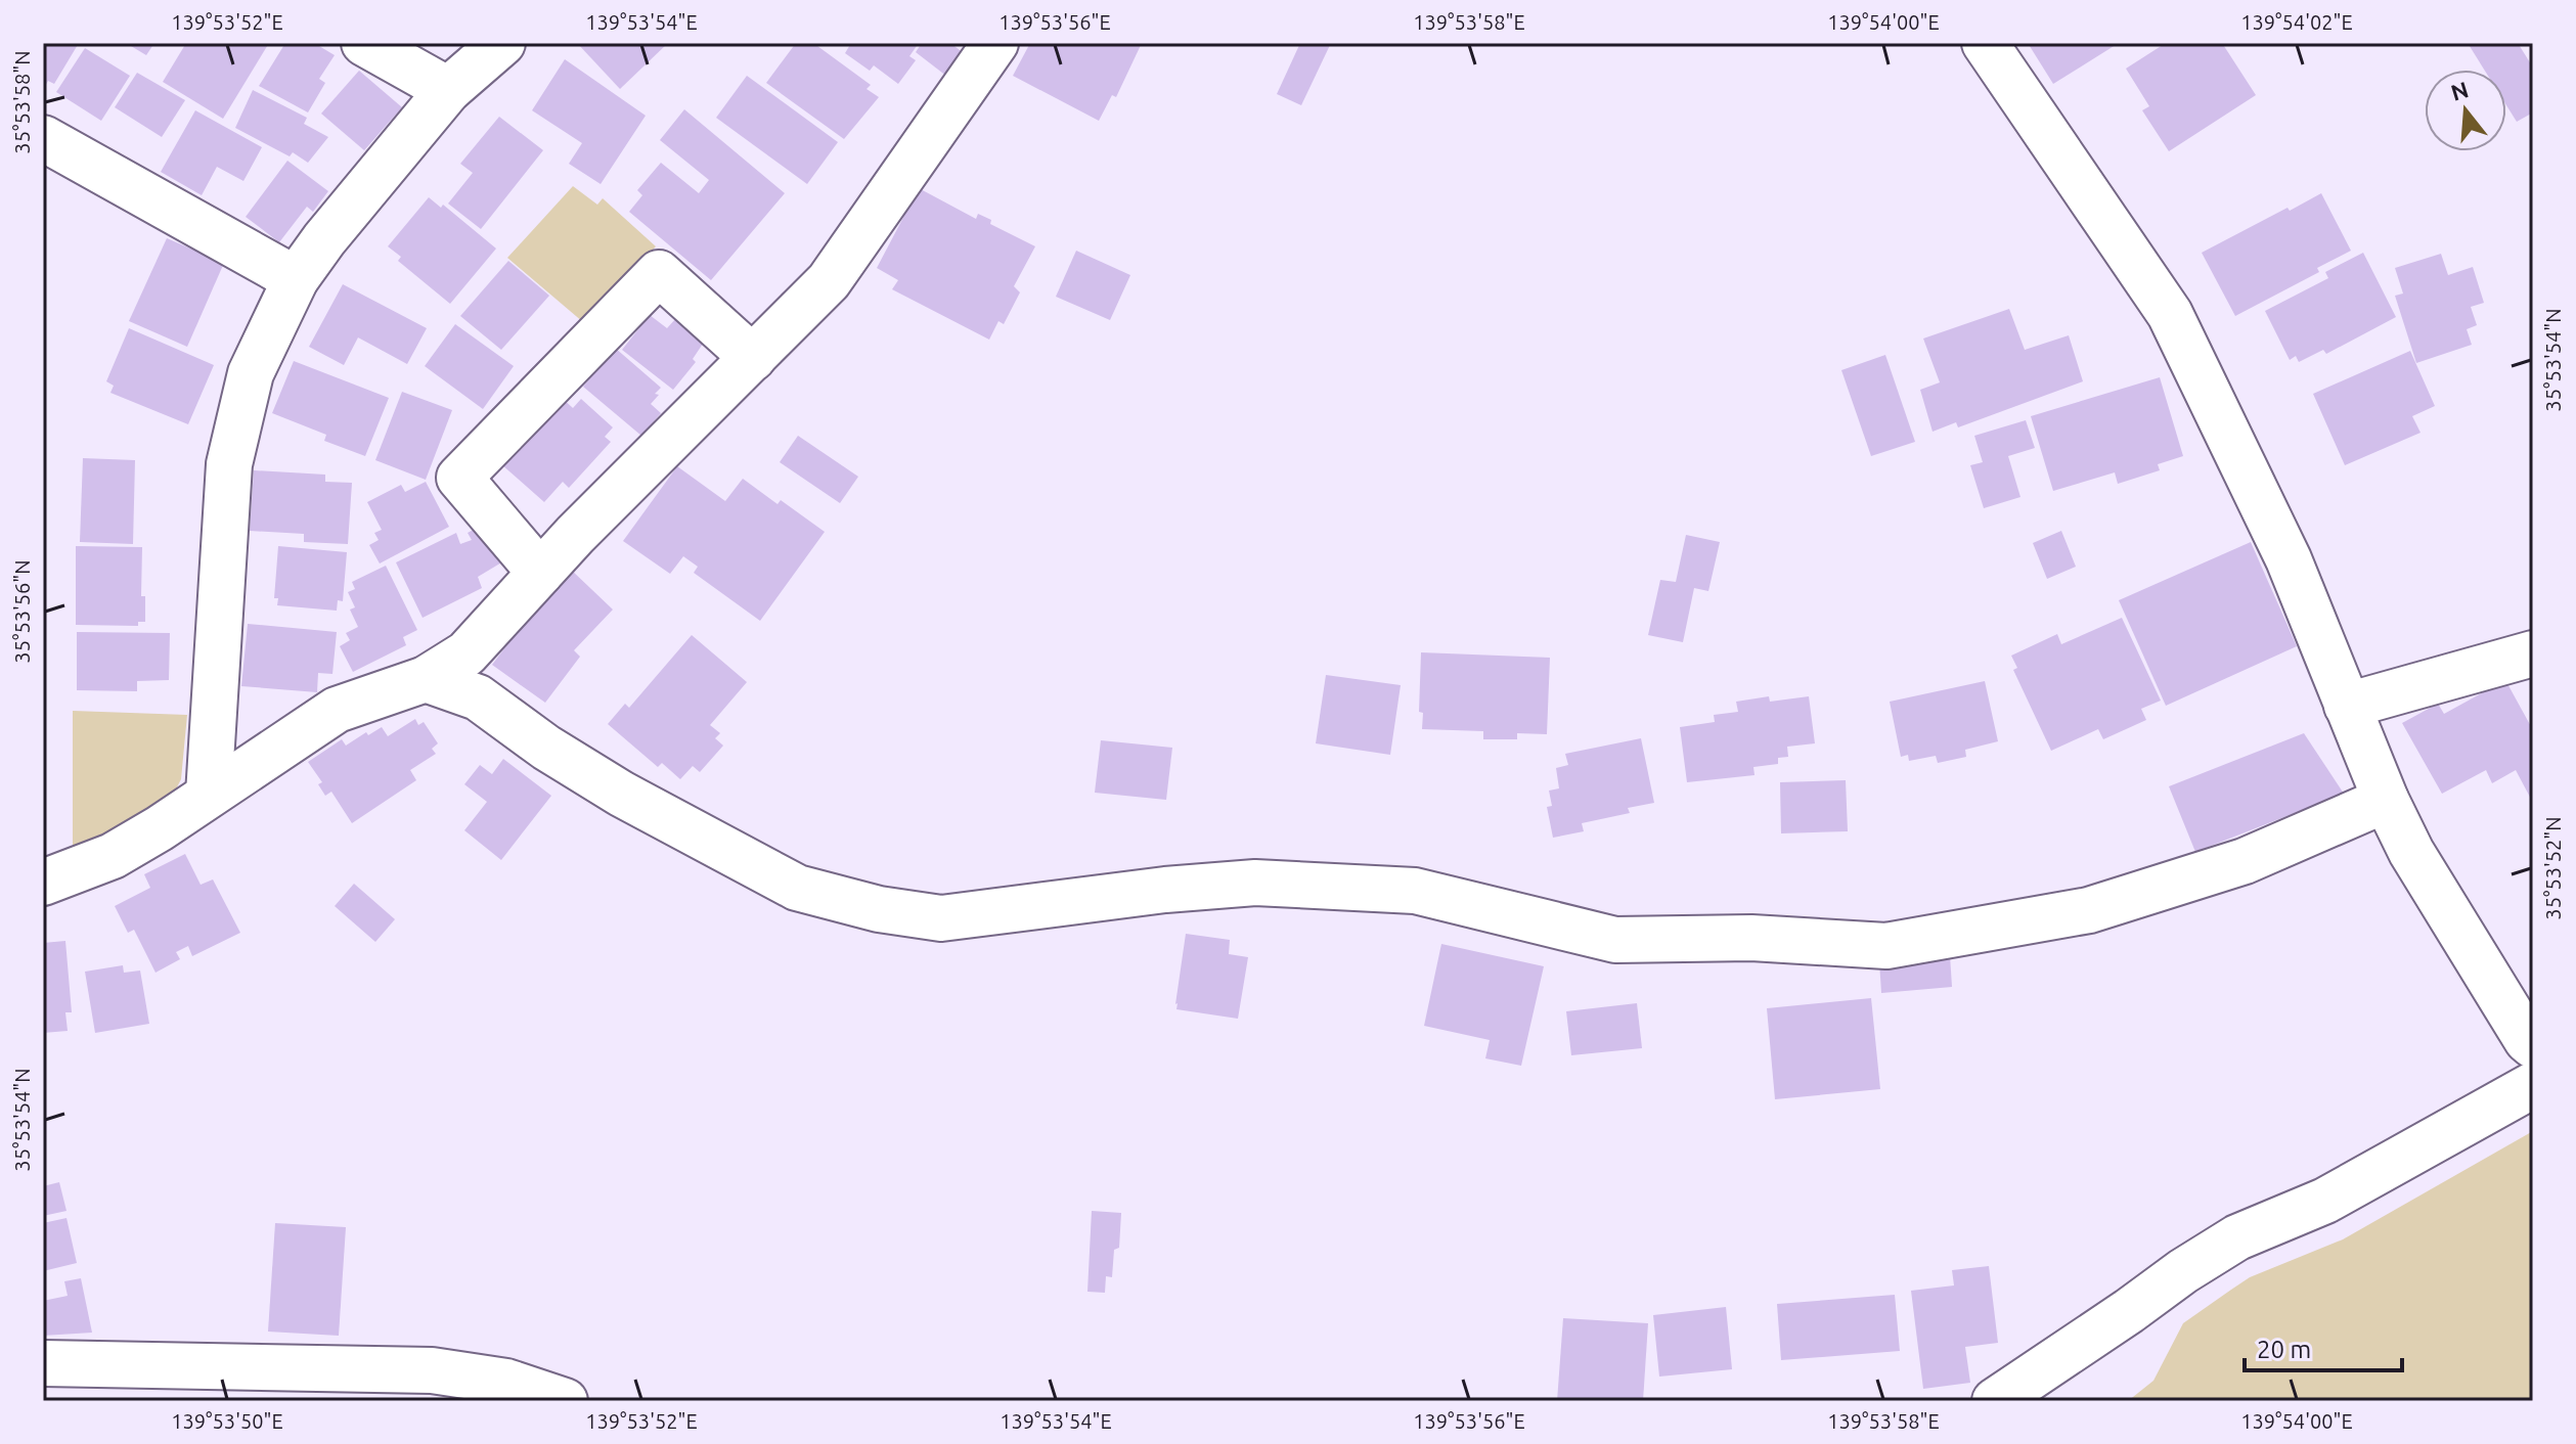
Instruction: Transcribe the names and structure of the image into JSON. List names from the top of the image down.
{
  "scale_bar": "20 m",
  "north": "top",
  "coordinates": [
    "139°53'52\"E",
    "139°53'54\"E",
    "139°53'56\"E",
    "139°53'58\"E",
    "139°54'00\"E",
    "139°54'02\"E",
    "35°53'58\"N",
    "35°53'54\"N",
    "35°53'56\"N",
    "35°53'52\"N",
    "139°53'50\"E"
  ]
}
